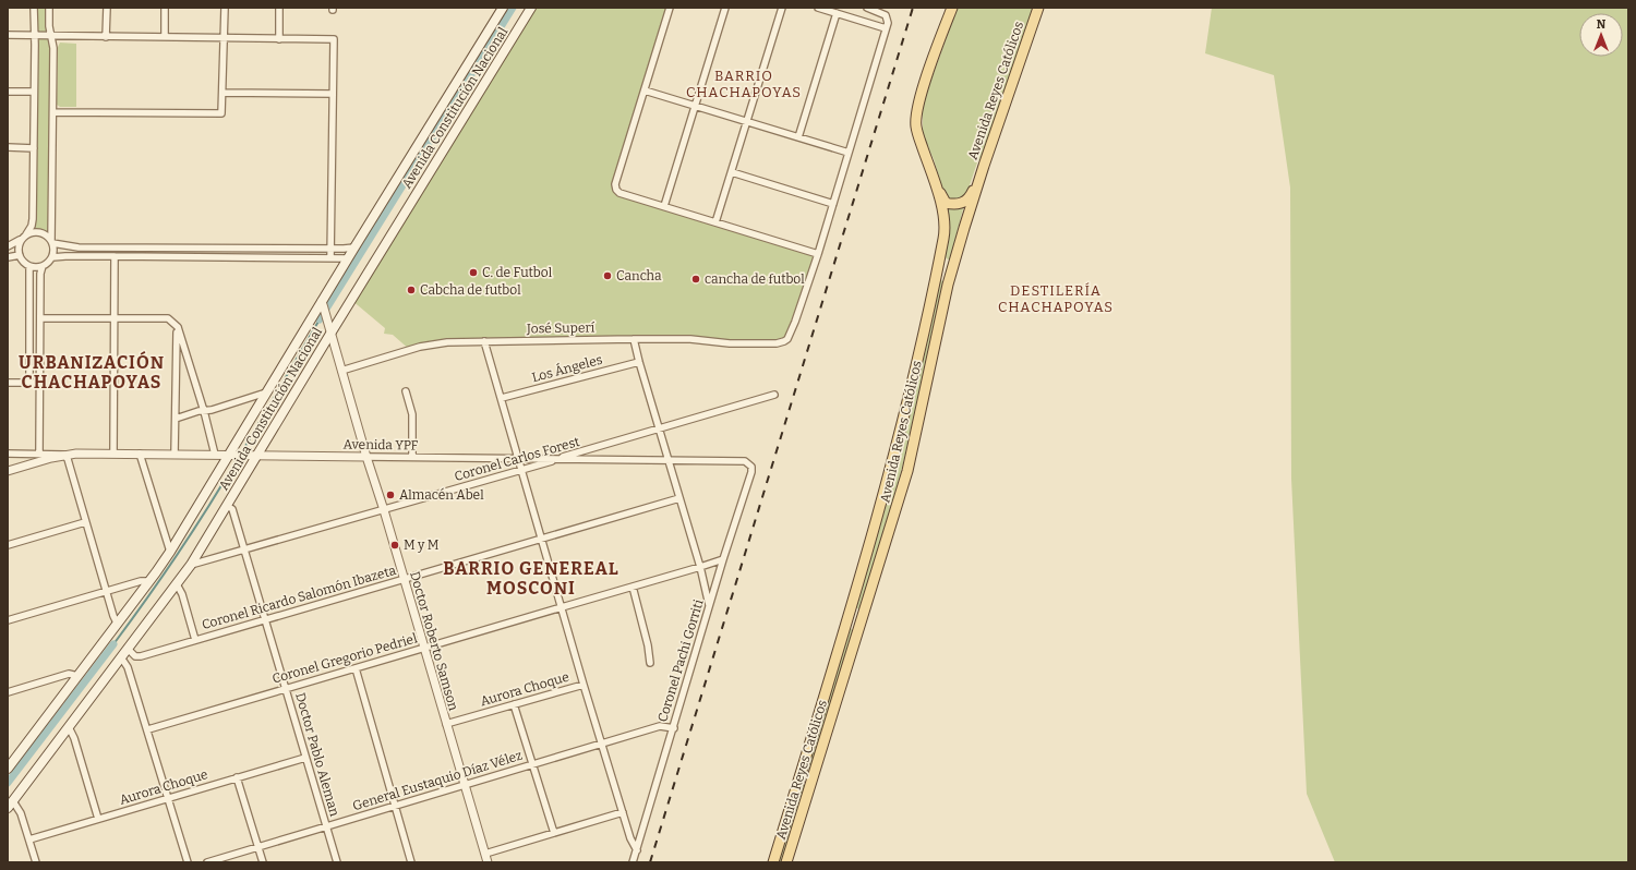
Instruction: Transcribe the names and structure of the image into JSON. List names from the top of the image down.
{
  "streets": {
    "main road": ["Avenida Reyes Católicos", "Avenida Constitución Nacional"],
    "street": [
      "José Superí",
      "Los Ángeles",
      "Avenida YPF",
      "Coronel Carlos Forest",
      "Coronel Ricardo Salomón Ibazeta",
      "Doctor Roberto Samson",
      "Coronel Gregorio Pedriel",
      "Coronel Pachi Gorriti",
      "Aurora Choque",
      "Doctor Pablo Aleman",
      "General Eustaquio Díaz Vélez"
    ]
  },
  "crossings": [
    ["Avenida Constitución Nacional", "Avenida YPF"],
    ["Avenida Constitución Nacional", "Coronel Carlos Forest"],
    ["Avenida Constitución Nacional", "Coronel Ricardo Salomón Ibazeta"],
    ["Avenida Constitución Nacional", "Doctor Roberto Samson"],
    ["Avenida Constitución Nacional", "Doctor Pablo Aleman"],
    ["José Superí", "Doctor Roberto Samson"],
    ["Avenida YPF", "Coronel Carlos Forest"],
    ["Avenida YPF", "Doctor Roberto Samson"],
    ["Avenida YPF", "Coronel Pachi Gorriti"],
    ["Coronel Carlos Forest", "Doctor Roberto Samson"],
    ["Coronel Carlos Forest", "Doctor Pablo Aleman"],
    ["Coronel Ricardo Salomón Ibazeta", "Doctor Roberto Samson"],
    ["Coronel Ricardo Salomón Ibazeta", "Doctor Pablo Aleman"],
    ["Doctor Roberto Samson", "Coronel Gregorio Pedriel"],
    ["Doctor Roberto Samson", "Aurora Choque"],
    ["Doctor Roberto Samson", "General Eustaquio Díaz Vélez"],
    ["Coronel Gregorio Pedriel", "Coronel Pachi Gorriti"],
    ["Coronel Gregorio Pedriel", "Doctor Pablo Aleman"],
    ["Coronel Pachi Gorriti", "General Eustaquio Díaz Vélez"],
    ["Aurora Choque", "Doctor Pablo Aleman"],
    ["Doctor Pablo Aleman", "General Eustaquio Díaz Vélez"]
  ],
  "districts": [
    "BARRIO CHACHAPOYAS",
    "DESTILERÍA CHACHAPOYAS",
    "URBANIZACIÓN CHACHAPOYAS",
    "BARRIO GENEREAL MOSCONI"
  ],
  "places": [
    "C. de Futbol",
    "Cancha",
    "cancha de futbol",
    "Cabcha de futbol",
    "Almacén Abel",
    "M y M"
  ],
  "north": "top"
}
